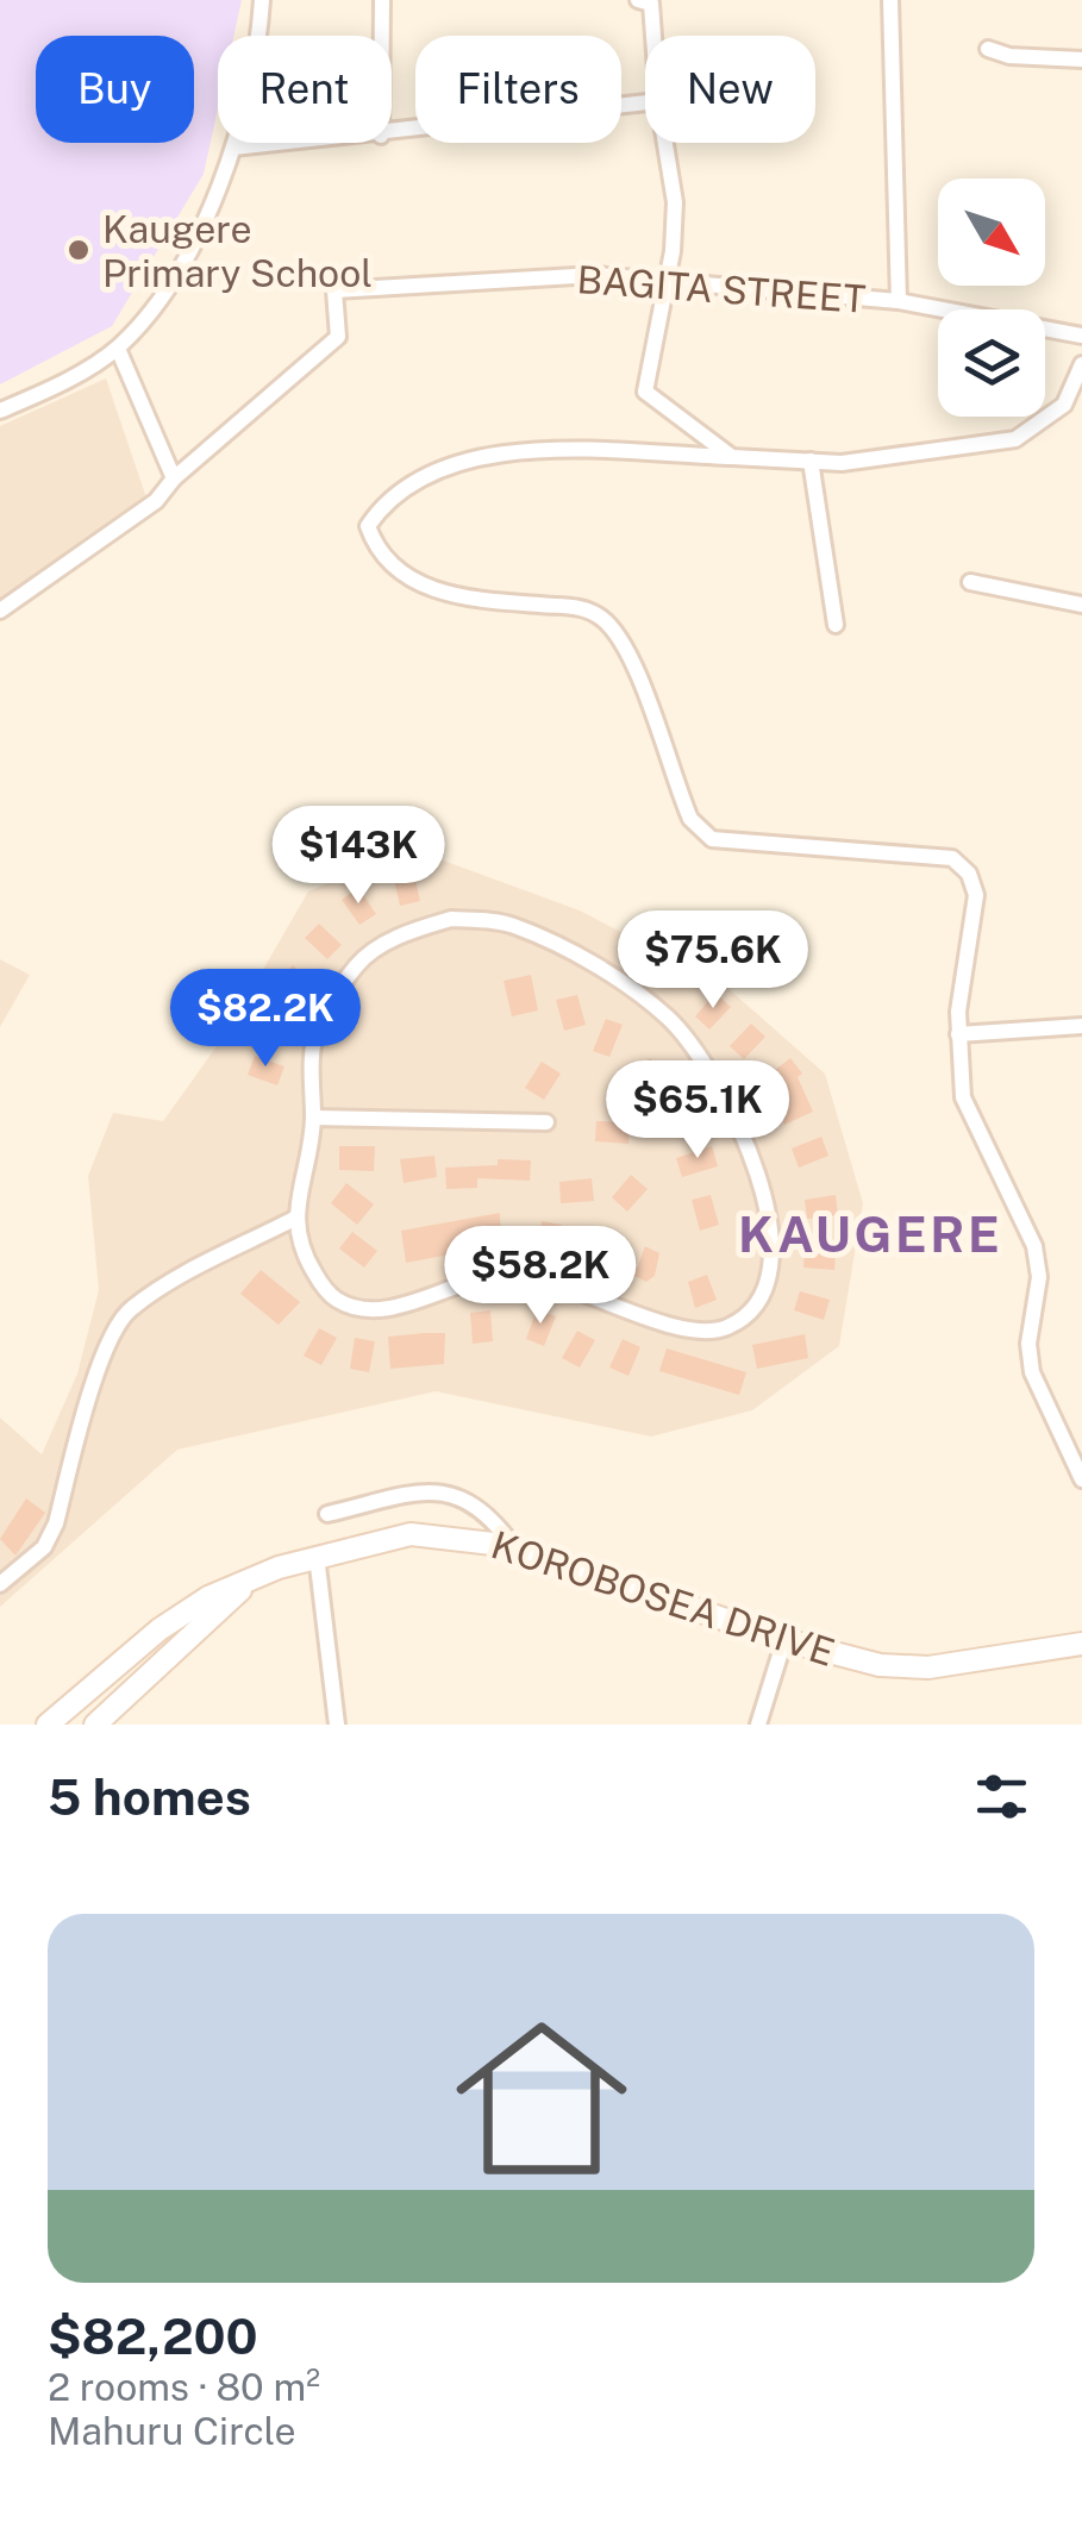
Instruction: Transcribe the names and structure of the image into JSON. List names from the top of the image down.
{
  "streets": {
    "main road": ["KOROBOSEA DRIVE"],
    "street": ["BAGITA STREET"]
  },
  "districts": ["KAUGERE"],
  "places": ["Kaugere Primary School"],
  "north": "bottom right",
  "page": {
    "chip": [
      "Buy",
      "Rent",
      "Filters",
      "New"
    ],
    "price": [
      "$143K",
      "$75.6K",
      "$82.2K",
      "$65.1K",
      "$58.2K"
    ],
    "heading": "5 homes",
    "list": [
      {
        "name": "$82,200",
        "note": "2 rooms · 80 m² · Mahuru Circle"
      }
    ]
  }
}
